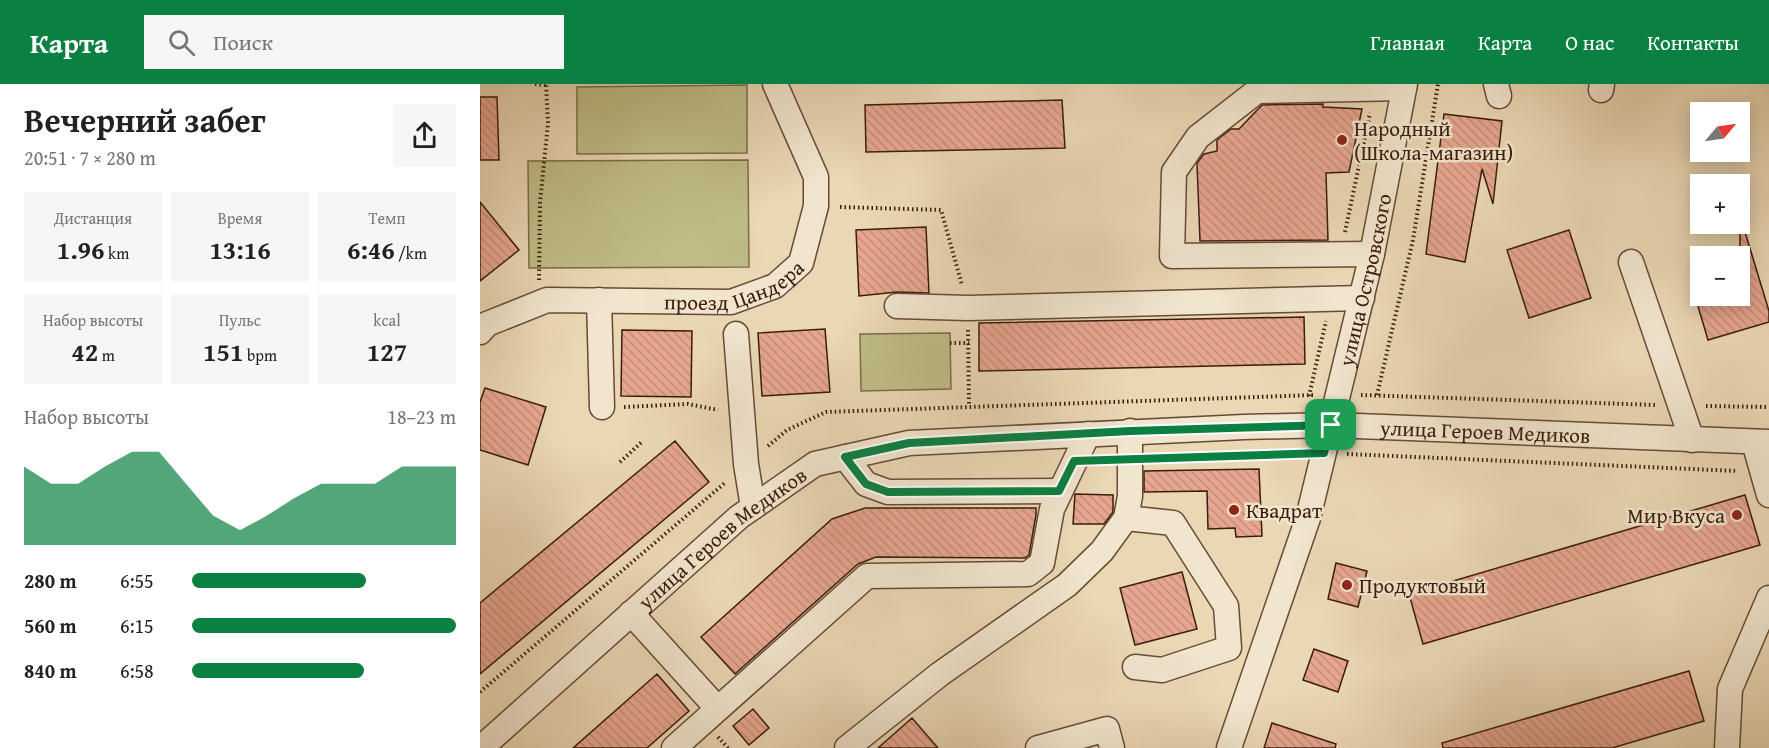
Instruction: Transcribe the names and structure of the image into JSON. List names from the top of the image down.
{
  "streets": {
    "street": ["проезд Цандера", "улица Островского", "улица Героев Медиков"]
  },
  "crossings": [
    ["улица Островского", "улица Героев Медиков"]
  ],
  "places": [
    "Народный (Школа-магазин)",
    "Квадрат",
    "Мир Вкуса",
    "Продуктовый"
  ],
  "north": "top right",
  "page": {
    "header": "Карта",
    "search": "Поиск",
    "nav": [
      "Главная",
      "Карта",
      "О нас",
      "Контакты"
    ],
    "heading": ["Вечерний забег", "20:51 · 7 × 280 m"],
    "map_buttons": ["+", "−"],
    "stats": [
      ["Дистанция", "1.96 km"],
      ["Время", "13:16"],
      ["Темп", "6:46 /km"],
      ["Набор высоты", "42 m"],
      ["Пульс", "151 bpm"],
      ["kcal", "127"]
    ],
    "chart": ["Набор высоты", "18–23 m"],
    "list": [
      {
        "name": "280 m",
        "note": "6:55"
      },
      {
        "name": "560 m",
        "note": "6:15"
      },
      {
        "name": "840 m",
        "note": "6:58"
      }
    ]
  }
}
